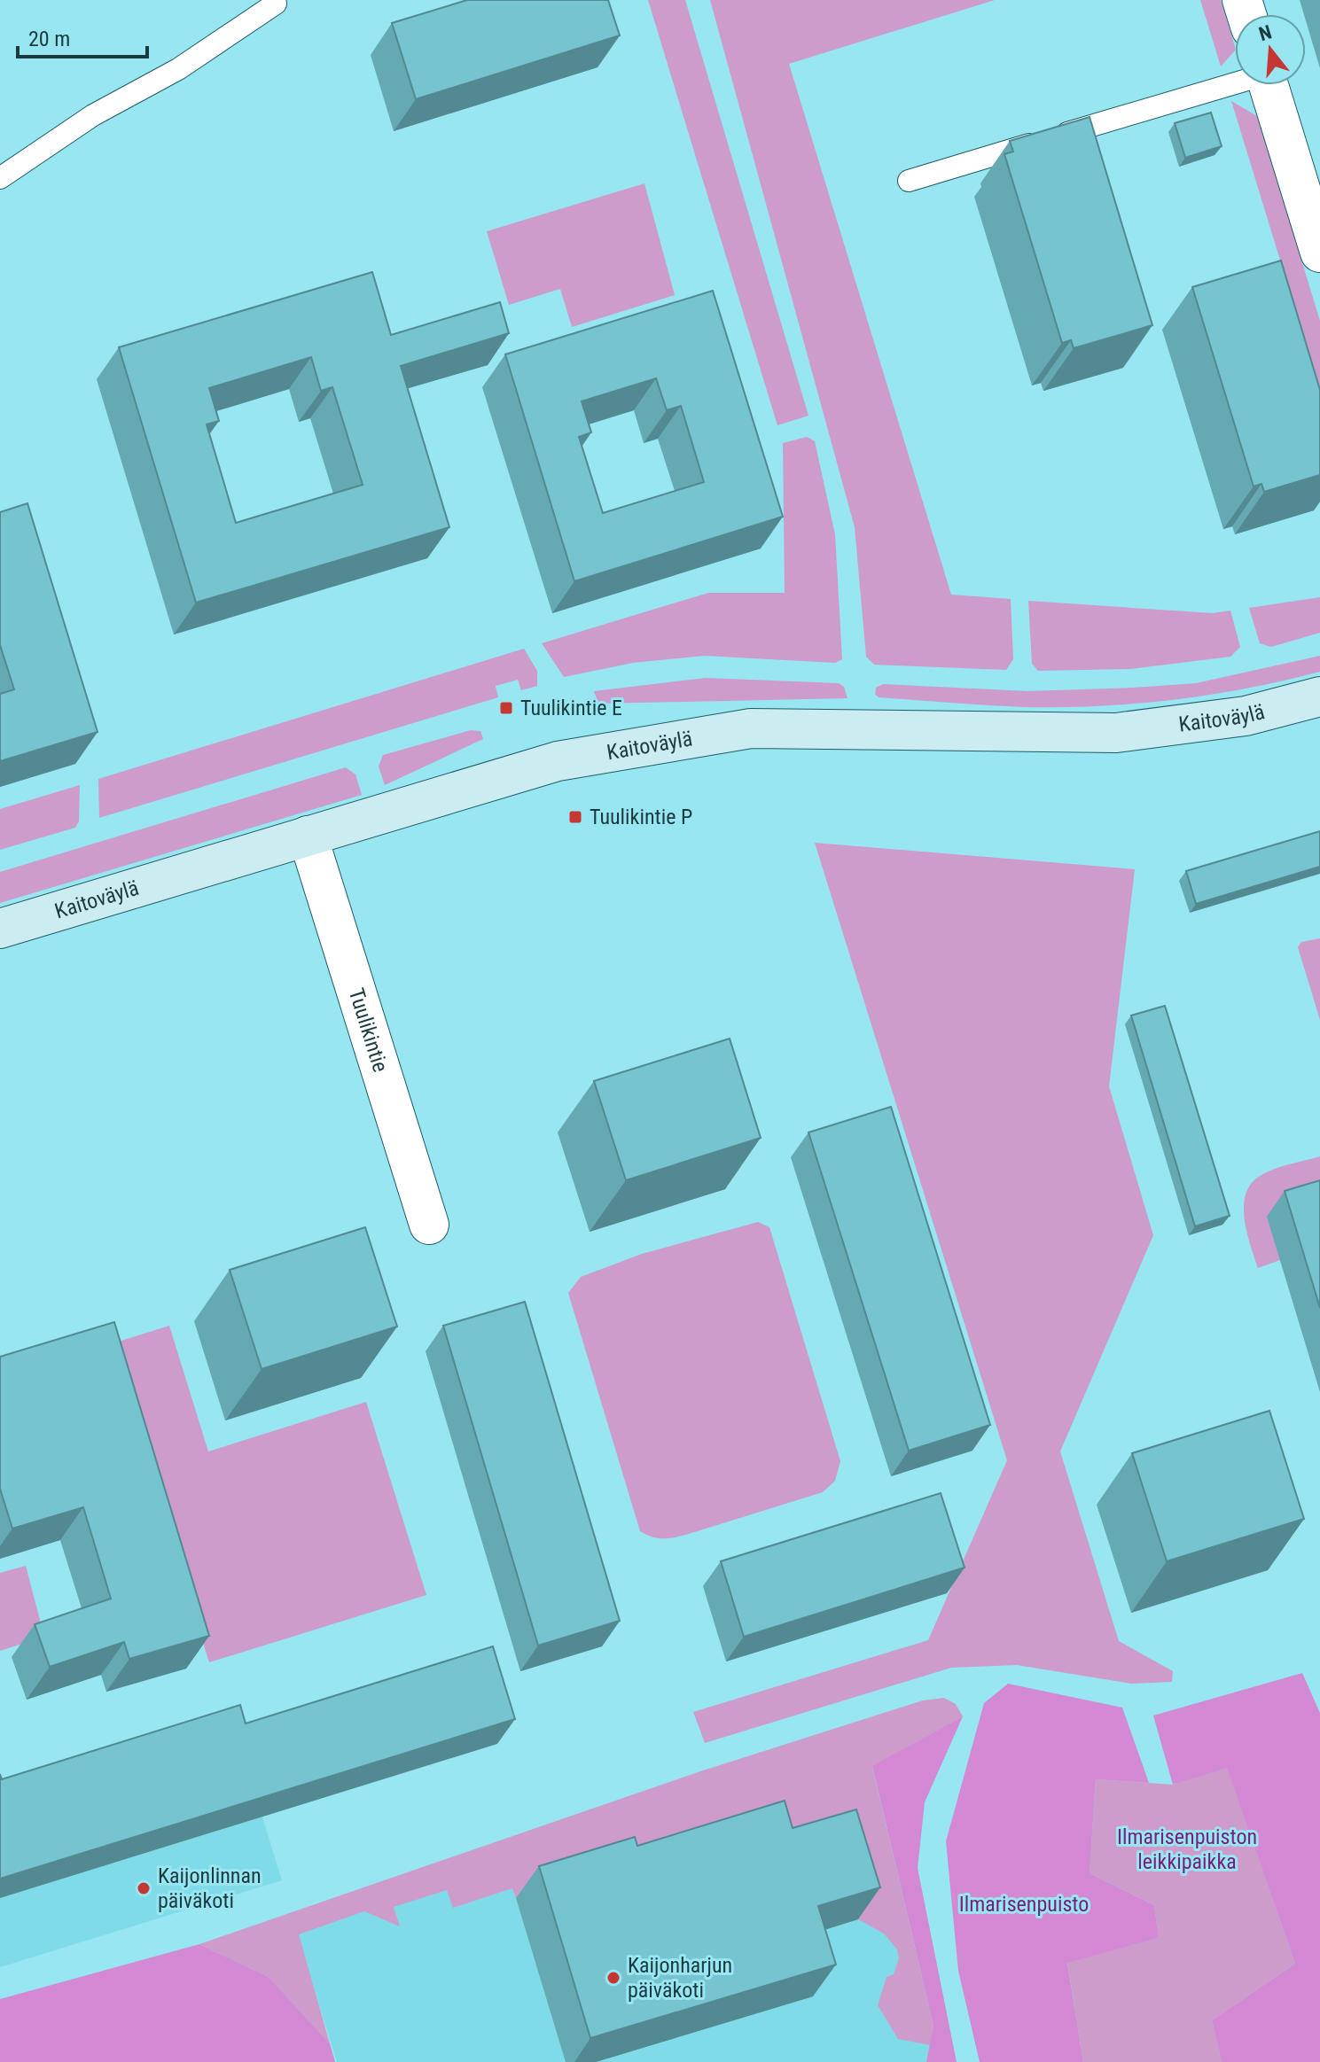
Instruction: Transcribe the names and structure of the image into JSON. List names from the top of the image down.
{
  "streets": {
    "street": ["Kaitoväylä", "Tuulikintie"]
  },
  "crossings": [
    ["Kaitoväylä", "Tuulikintie"]
  ],
  "parks": ["Ilmarisenpuiston leikkipaikka", "Ilmarisenpuisto"],
  "places": {
    "transit": ["Tuulikintie E", "Tuulikintie P"],
    "other": ["Kaijonlinnan päiväkoti", "Kaijonharjun päiväkoti"]
  },
  "scale_bar": "20 m",
  "north": "top"
}
